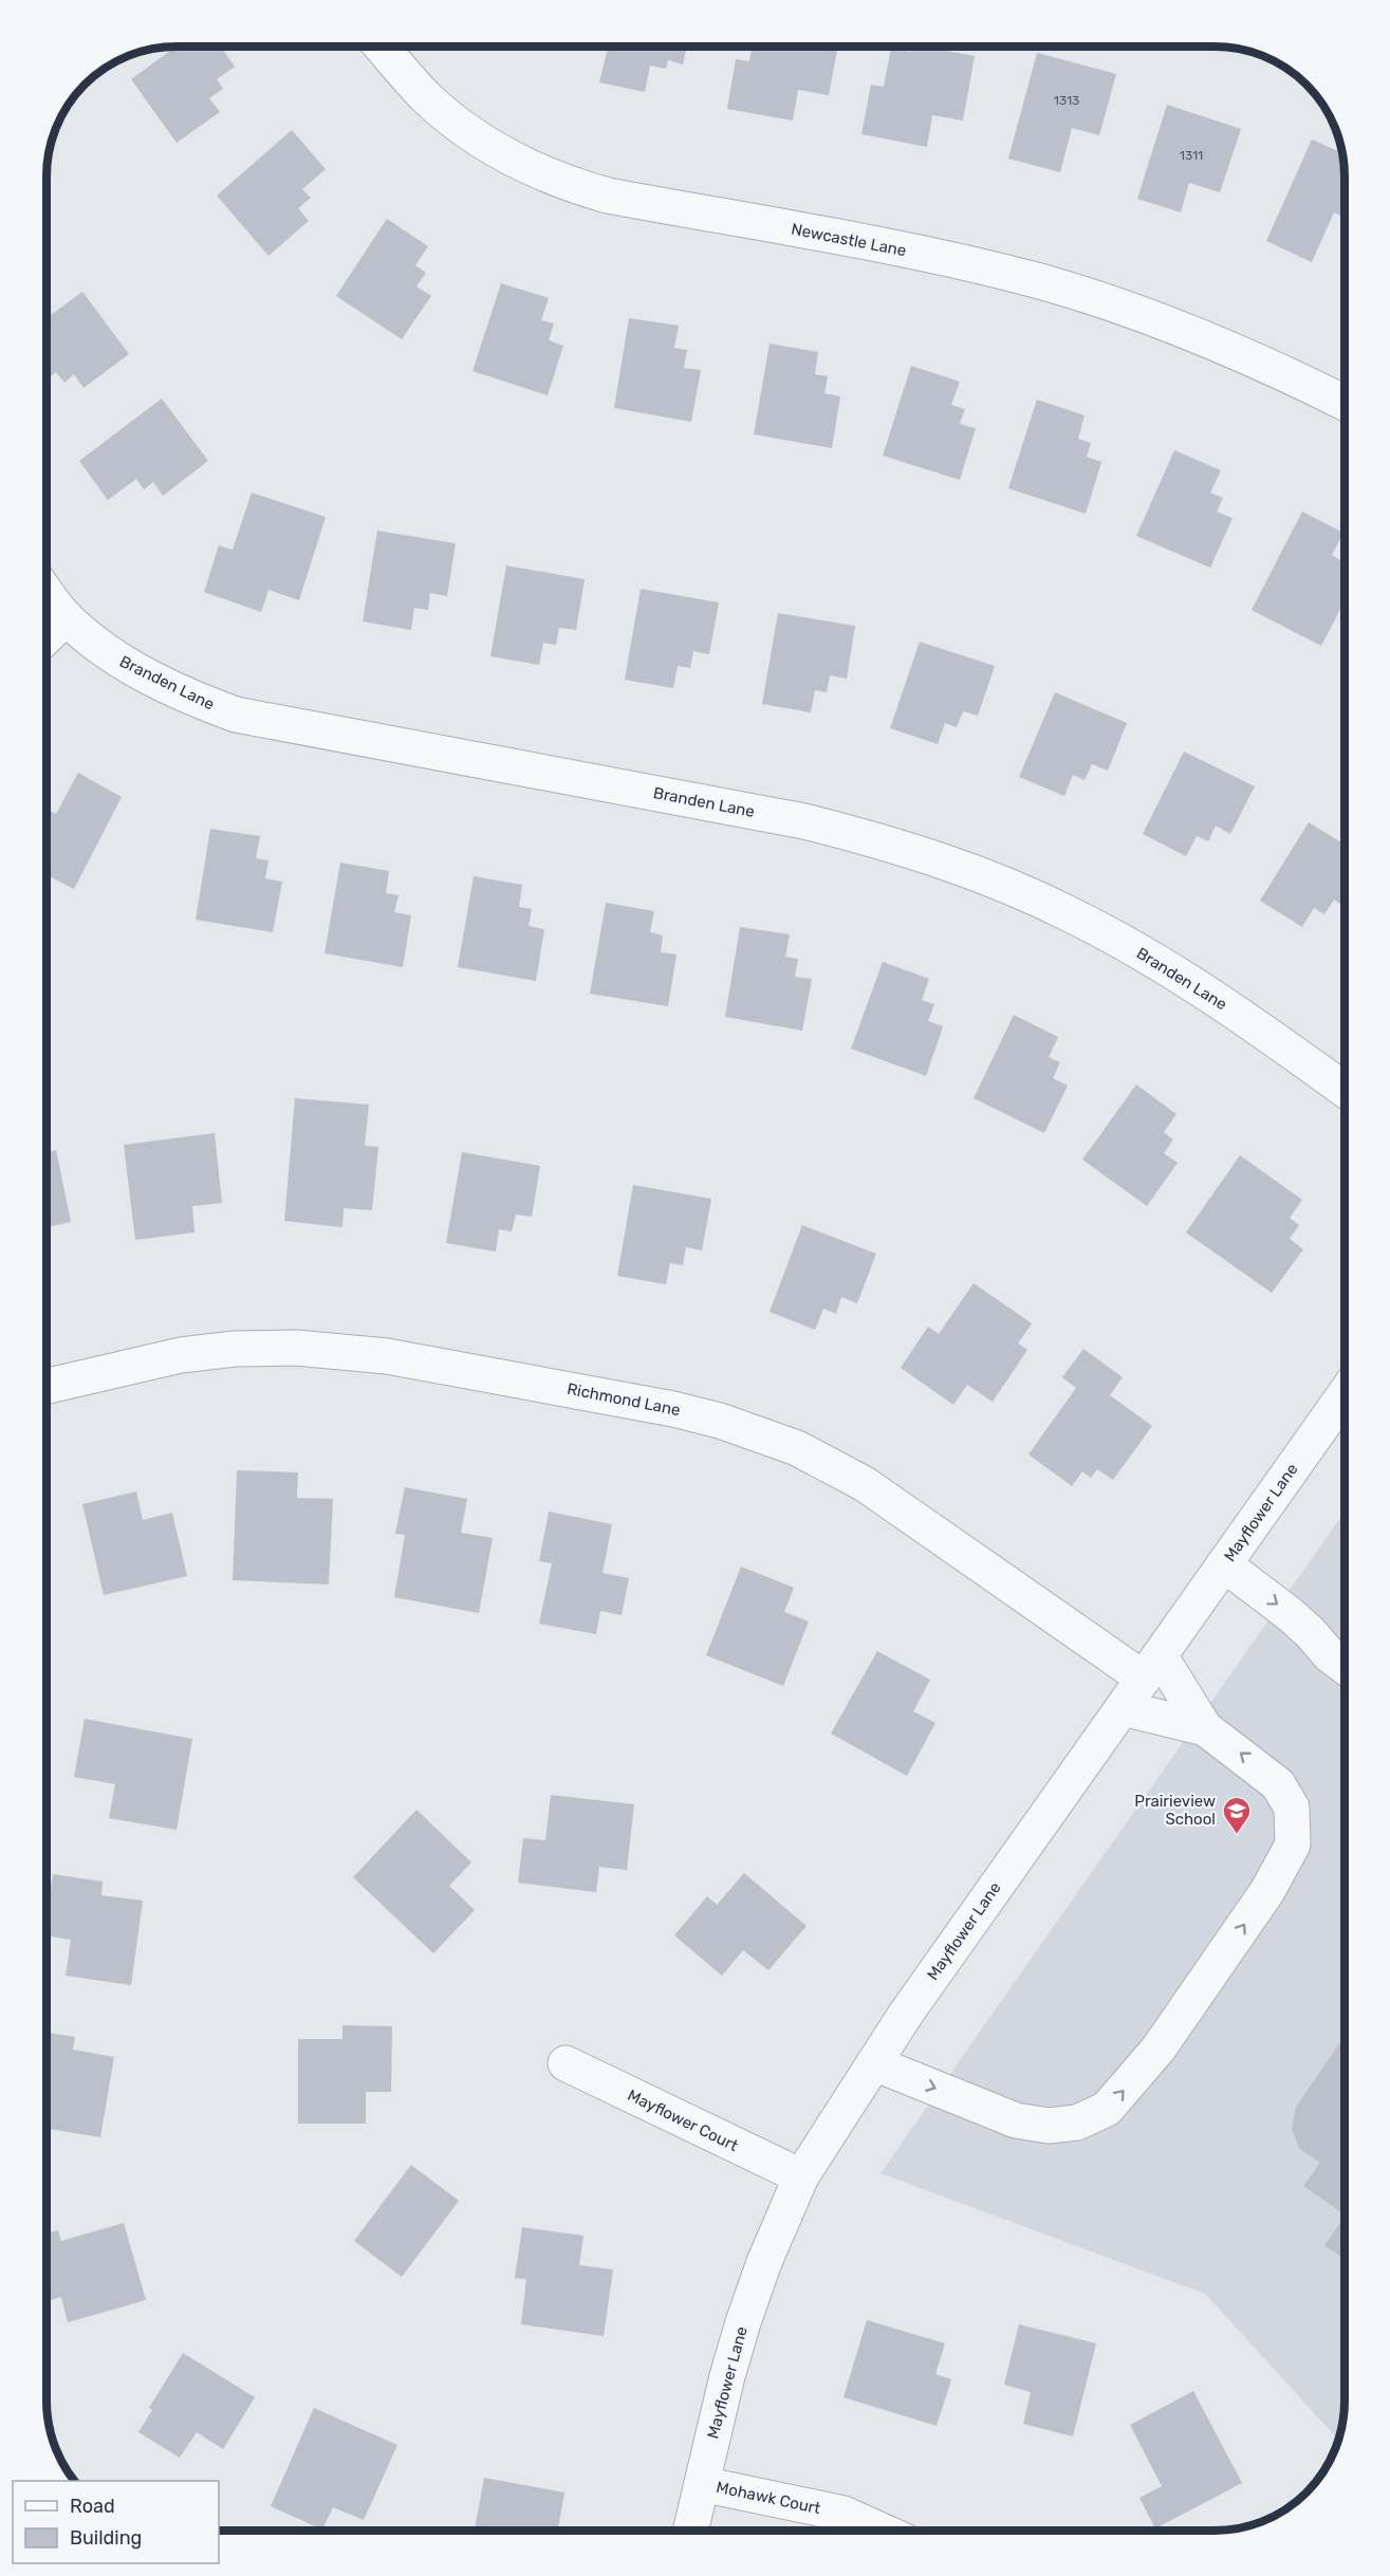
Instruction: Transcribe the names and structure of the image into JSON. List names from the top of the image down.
{
  "streets": {
    "street": [
      "Newcastle Lane",
      "Branden Lane",
      "Richmond Lane",
      "Mayflower Lane",
      "Mayflower Court",
      "Mohawk Court"
    ]
  },
  "crossings": [
    ["Richmond Lane", "Mayflower Lane"],
    ["Mayflower Lane", "Mayflower Court"],
    ["Mayflower Lane", "Mohawk Court"]
  ],
  "places": {
    "school or university": ["Prairieview School"]
  },
  "house_numbers": ["1313", "1311"],
  "legend": ["Road", "Building"]
}
